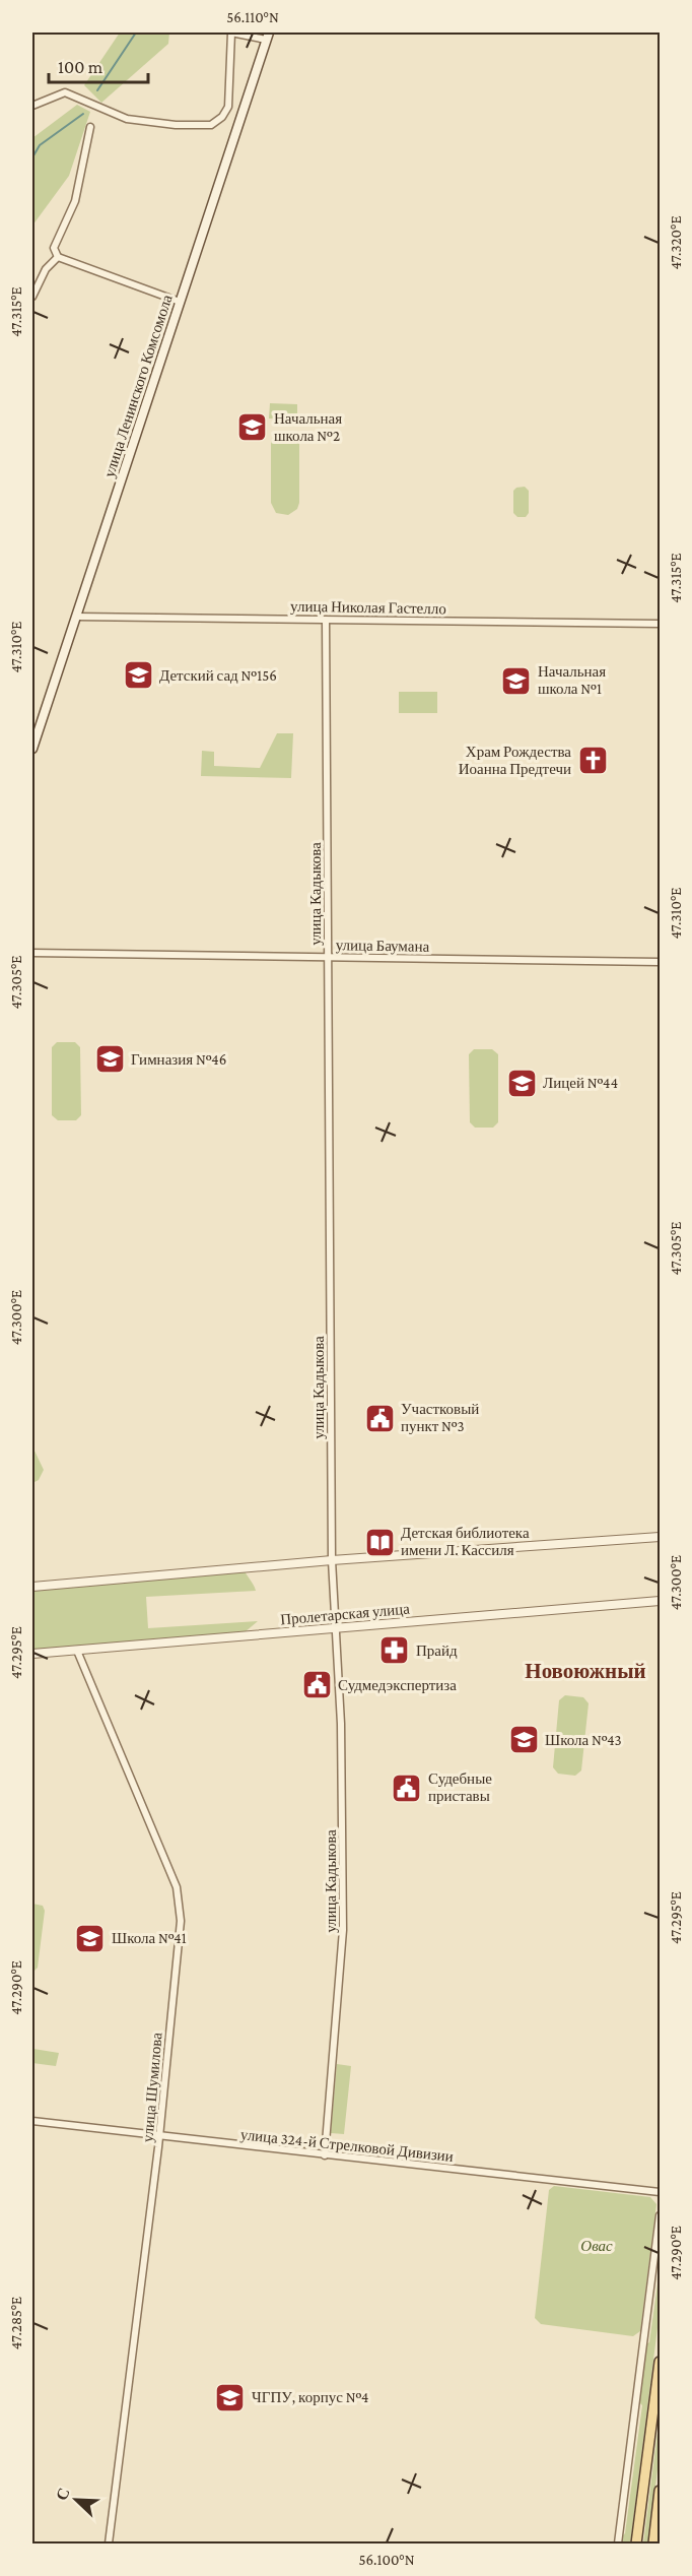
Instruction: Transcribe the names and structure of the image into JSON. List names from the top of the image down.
{
  "streets": {
    "main road": ["улица Ленинского Комсомола"],
    "street": [
      "улица Николая Гастелло",
      "улица Кадыкова",
      "улица Баумана",
      "Пролетарская улица",
      "улица Шумилова",
      "улица 324-й Стрелковой Дивизии"
    ]
  },
  "crossings": [
    ["улица Ленинского Комсомола", "улица Николая Гастелло"],
    ["улица Николая Гастелло", "улица Кадыкова"],
    ["улица Кадыкова", "улица Баумана"],
    ["улица Кадыкова", "Пролетарская улица"],
    ["улица Кадыкова", "улица 324-й Стрелковой Дивизии"],
    ["Пролетарская улица", "улица Шумилова"],
    ["улица Шумилова", "улица 324-й Стрелковой Дивизии"]
  ],
  "districts": ["Новоюжный"],
  "parks": ["Овас"],
  "places": {
    "school or university": [
      "Начальная школа №2",
      "Детский сад №156",
      "Начальная школа №1",
      "Гимназия №46",
      "Лицей №44",
      "Школа №43",
      "Школа №41",
      "ЧГПУ, корпус №4"
    ],
    "church": ["Храм Рождества Иоанна Предтечи"],
    "public building": ["Участковый пункт №3", "Судмедэкспертиза", "Судебные приставы"],
    "library": ["Детская библиотека имени Л. Кассиля"],
    "pharmacy": ["Прайд"]
  },
  "scale_bar": "100 m",
  "north": "top left",
  "coordinates": [
    "56.110°N",
    "47.320°E",
    "47.315°E",
    "47.310°E",
    "47.305°E",
    "47.300°E",
    "47.295°E",
    "47.290°E",
    "47.285°E",
    "56.100°N"
  ]
}
